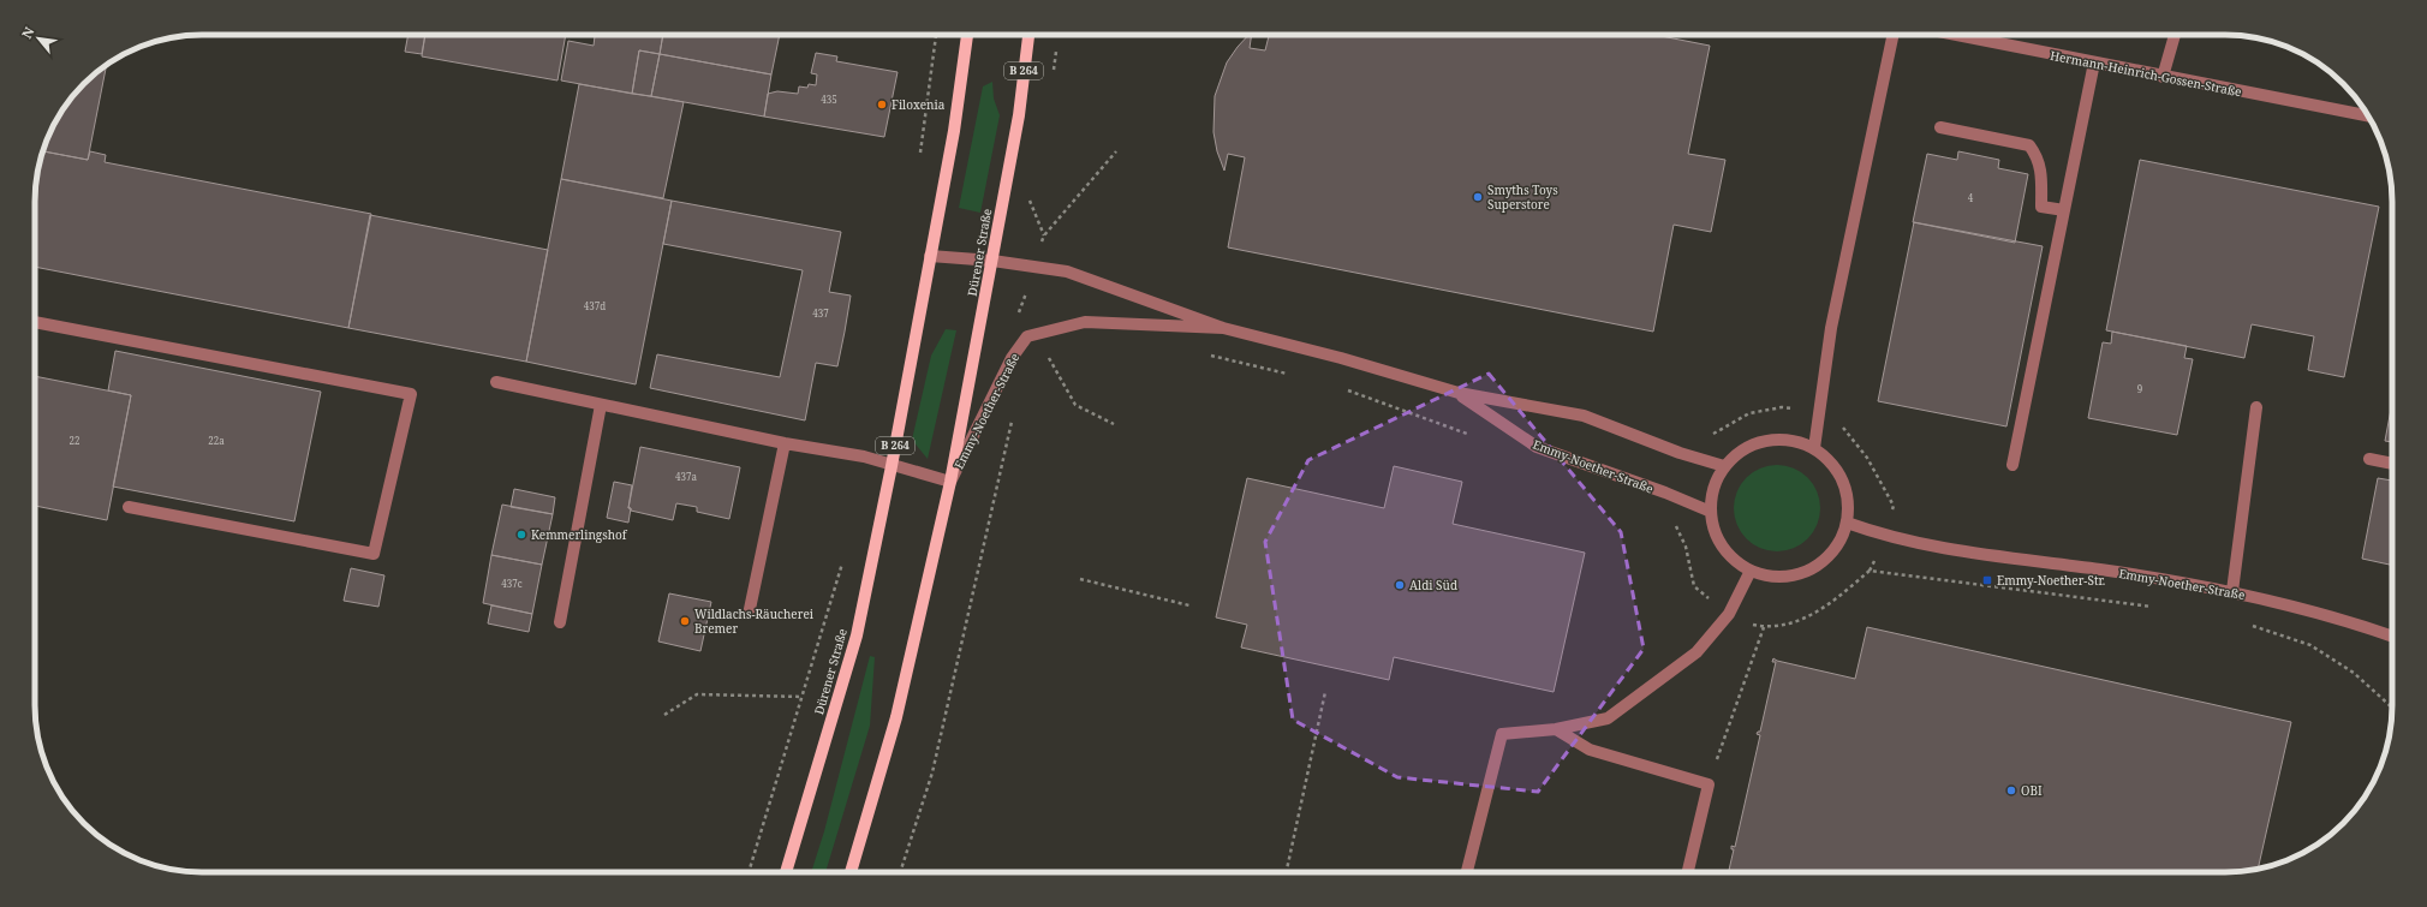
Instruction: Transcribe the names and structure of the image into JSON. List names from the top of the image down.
{
  "streets": {
    "main road": ["B 264", "Dürener Straße"],
    "street": ["Hermann-Heinrich-Gossen-Straße", "Emmy-Noether-Straße"]
  },
  "crossings": [
    ["Dürener Straße", "Emmy-Noether-Straße"]
  ],
  "places": {
    "other": [
      "Filoxenia",
      "Smyths Toys Superstore",
      "Kemmerlingshof",
      "Aldi Süd",
      "Wildlachs-Räucherei Bremer",
      "OBI"
    ],
    "transit": ["Emmy-Noether-Str."]
  },
  "house_numbers": [
    "435",
    "4",
    "437d",
    "437",
    "9",
    "22",
    "22a",
    "437a",
    "437c"
  ],
  "north": "top left"
}
